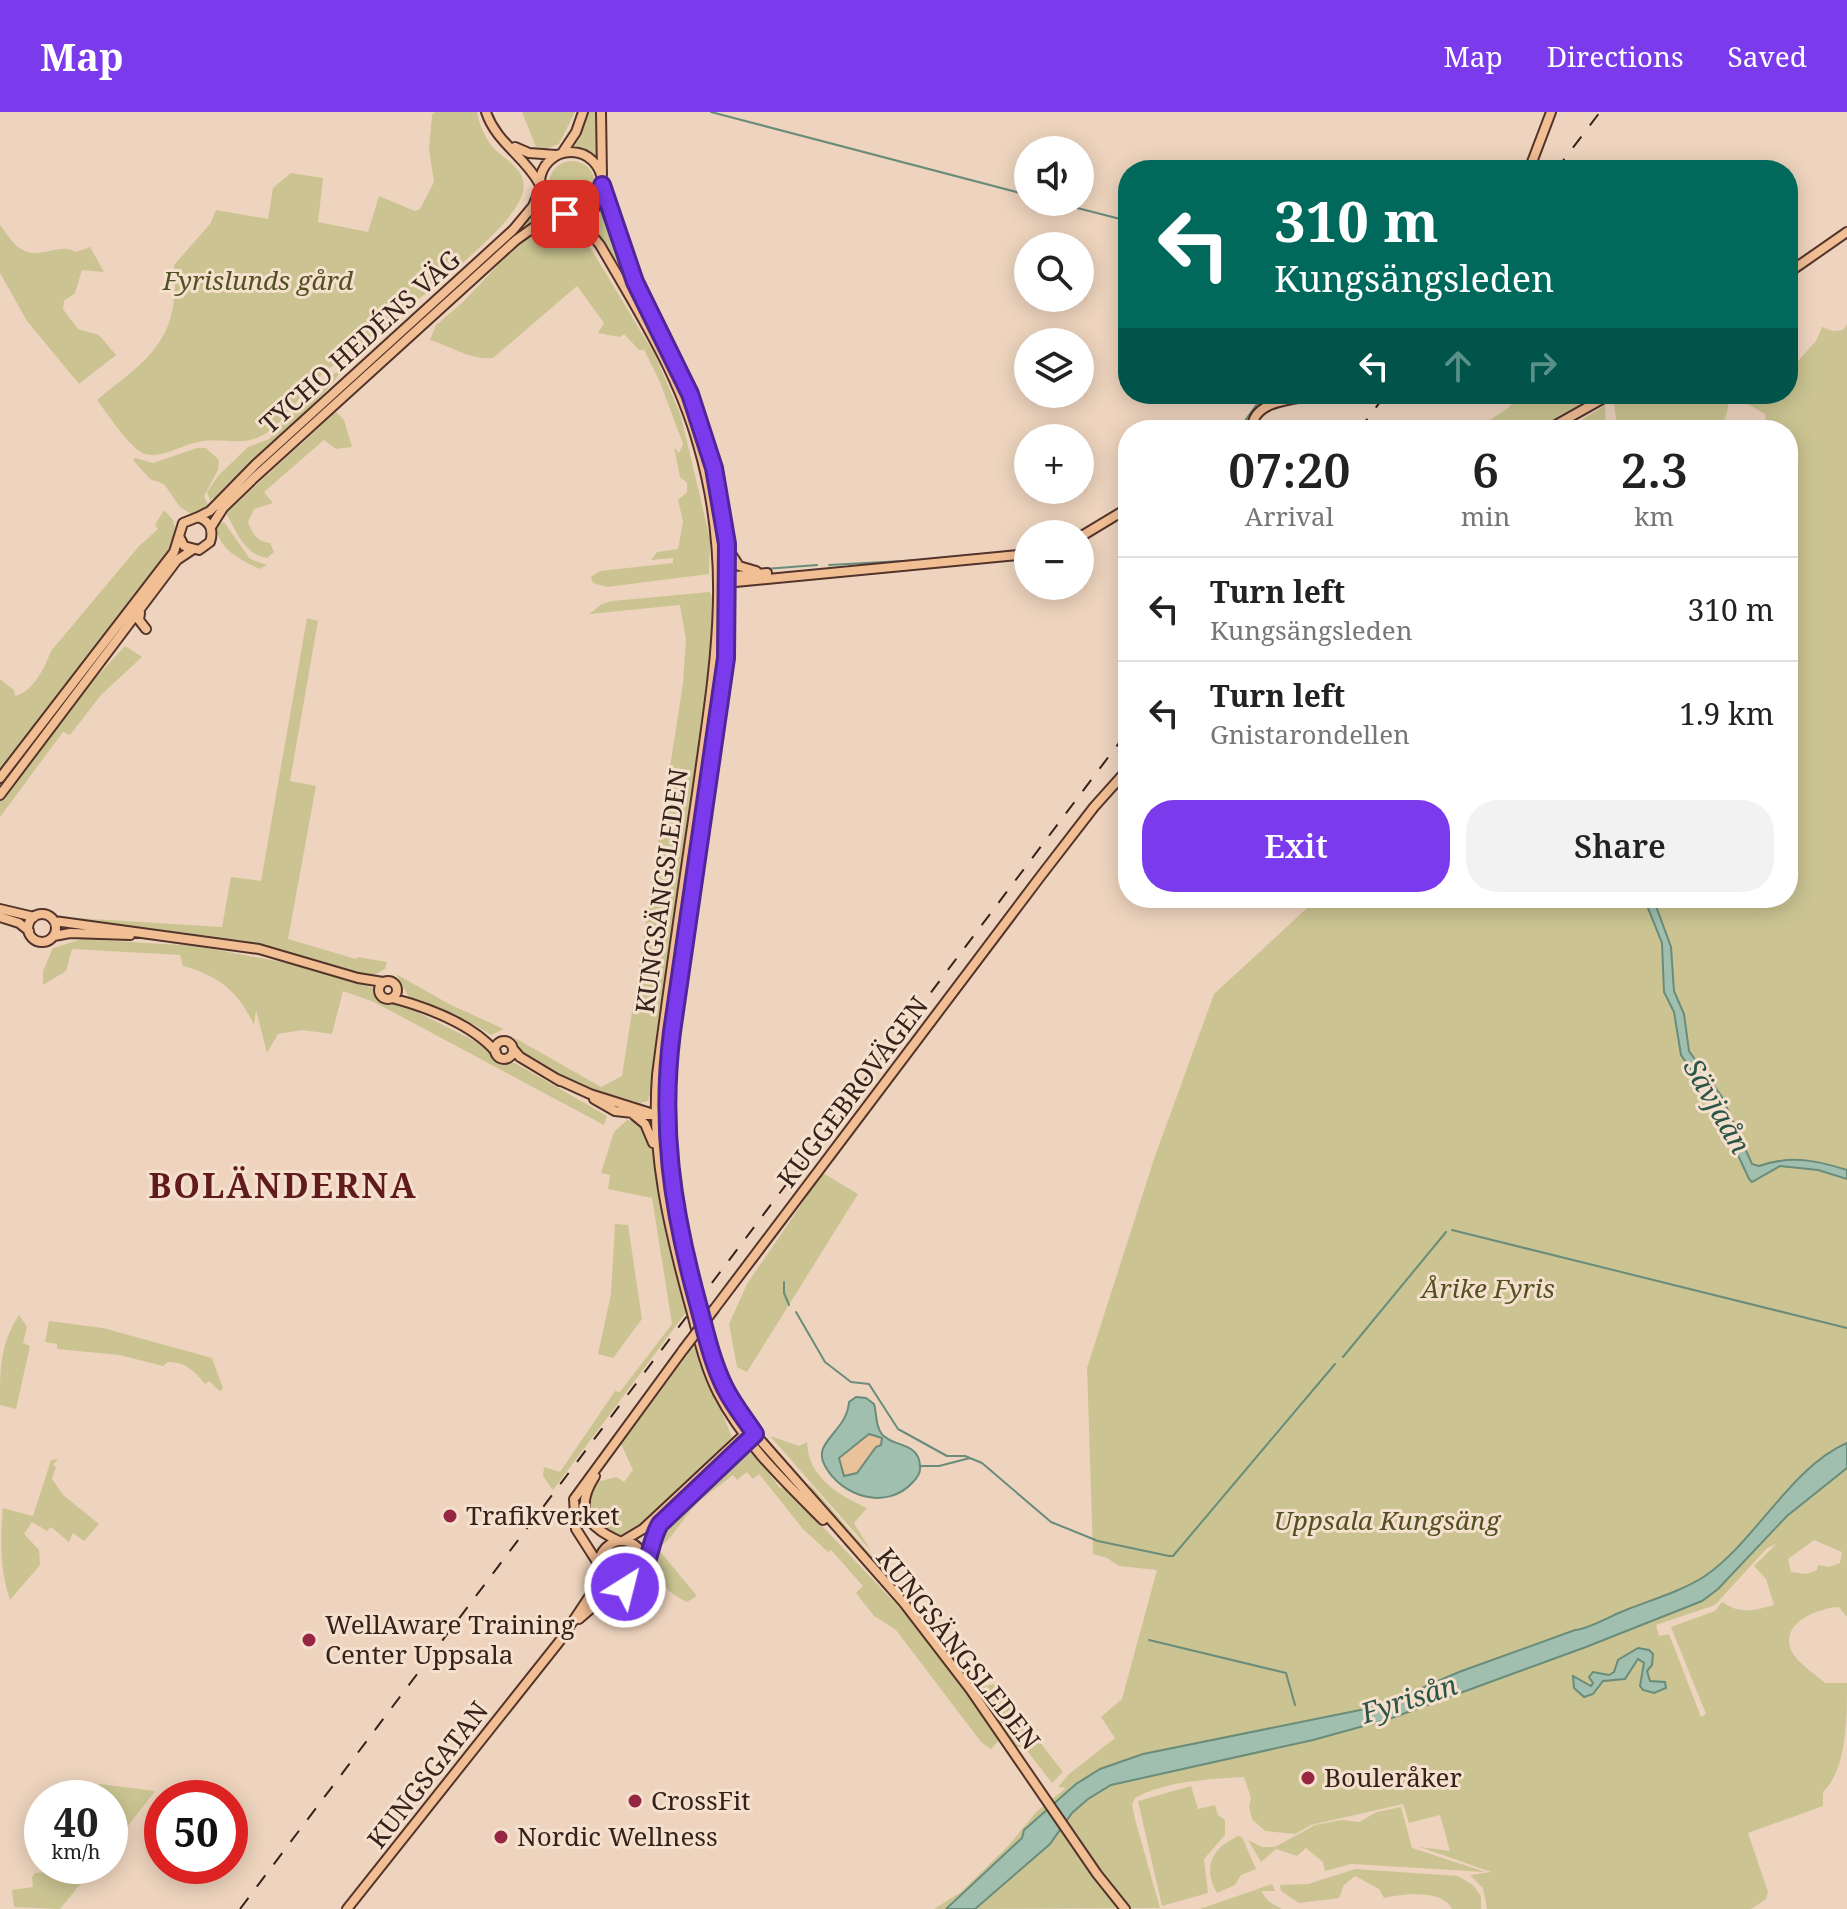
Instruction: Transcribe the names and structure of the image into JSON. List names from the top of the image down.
{
  "streets": {
    "main road": [
      "TYCHO HEDÉNS VÄG",
      "KUNGSÄNGSLEDEN",
      "KUGGEBROVÄGEN",
      "KUNGSGATAN"
    ]
  },
  "crossings": [
    ["TYCHO HEDÉNS VÄG", "KUNGSÄNGSLEDEN"],
    ["KUGGEBROVÄGEN", "KUNGSGATAN"]
  ],
  "districts": ["BOLÄNDERNA"],
  "water": ["Sävjaån", "Fyrisån"],
  "parks": ["Fyrislunds gård", "Årike Fyris", "Uppsala Kungsäng"],
  "places": [
    "Trafikverket",
    "WellAware Training Center Uppsala",
    "Bouleråker",
    "CrossFit",
    "Nordic Wellness"
  ],
  "page": {
    "header": "Map",
    "nav": ["Map", "Directions", "Saved"],
    "map_buttons": ["+", "−"],
    "turn": ["310 m", "Kungsängsleden"],
    "eta": [
      "07:20",
      "Arrival",
      "6",
      "min",
      "2.3",
      "km"
    ],
    "list": [
      {
        "name": "Turn left",
        "note": "Kungsängsleden",
        "value": "310 m"
      },
      {
        "name": "Turn left",
        "note": "Gnistarondellen",
        "value": "1.9 km"
      }
    ],
    "buttons": ["Exit", "Share"],
    "speed": "40 km/h",
    "limit": "50"
  }
}
